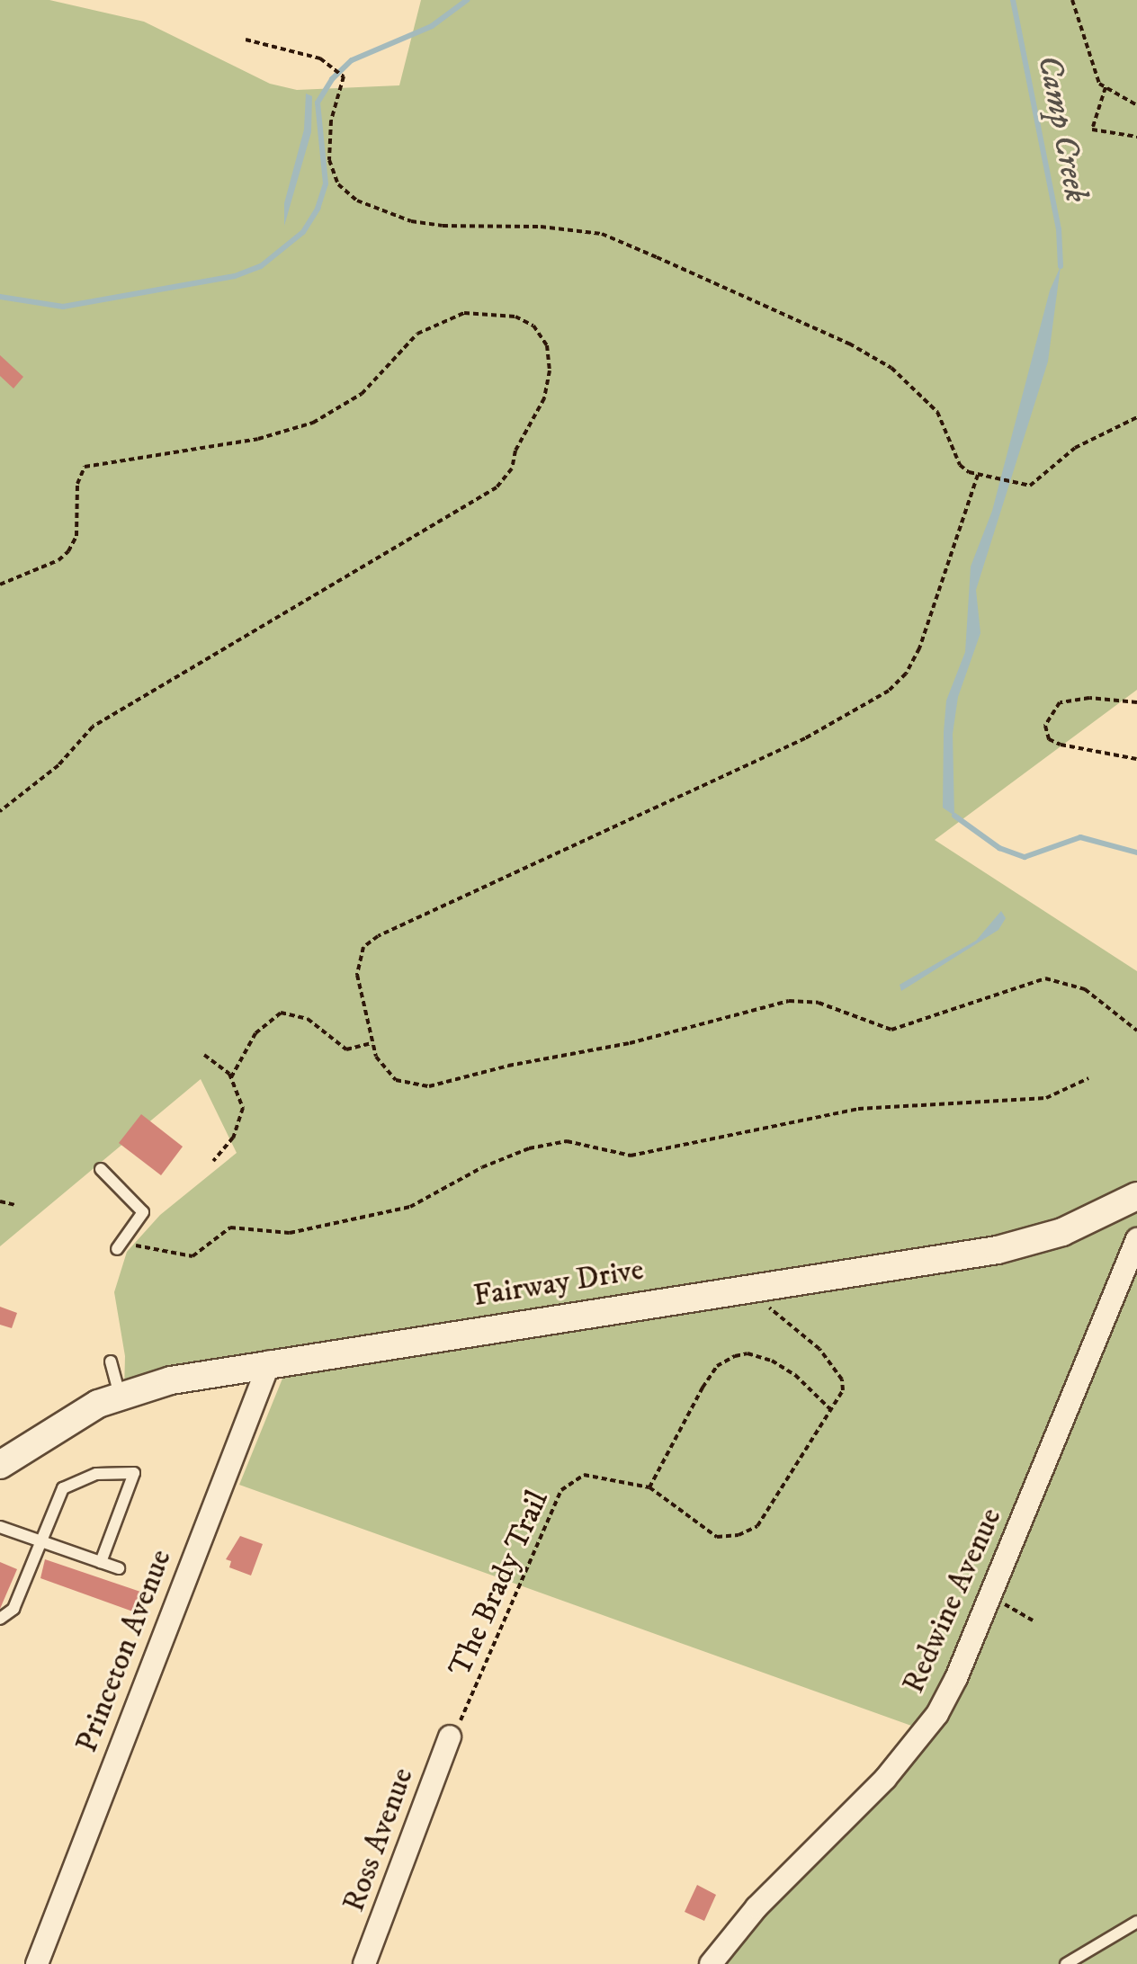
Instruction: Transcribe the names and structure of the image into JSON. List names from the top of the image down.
{
  "streets": {
    "street": [
      "Fairway Drive",
      "Redwine Avenue",
      "Princeton Avenue",
      "Ross Avenue"
    ],
    "path": ["The Brady Trail"]
  },
  "crossings": [
    ["Fairway Drive", "The Brady Trail"],
    ["Fairway Drive", "Princeton Avenue"],
    ["The Brady Trail", "Ross Avenue"]
  ],
  "water": ["Camp Creek"]
}
